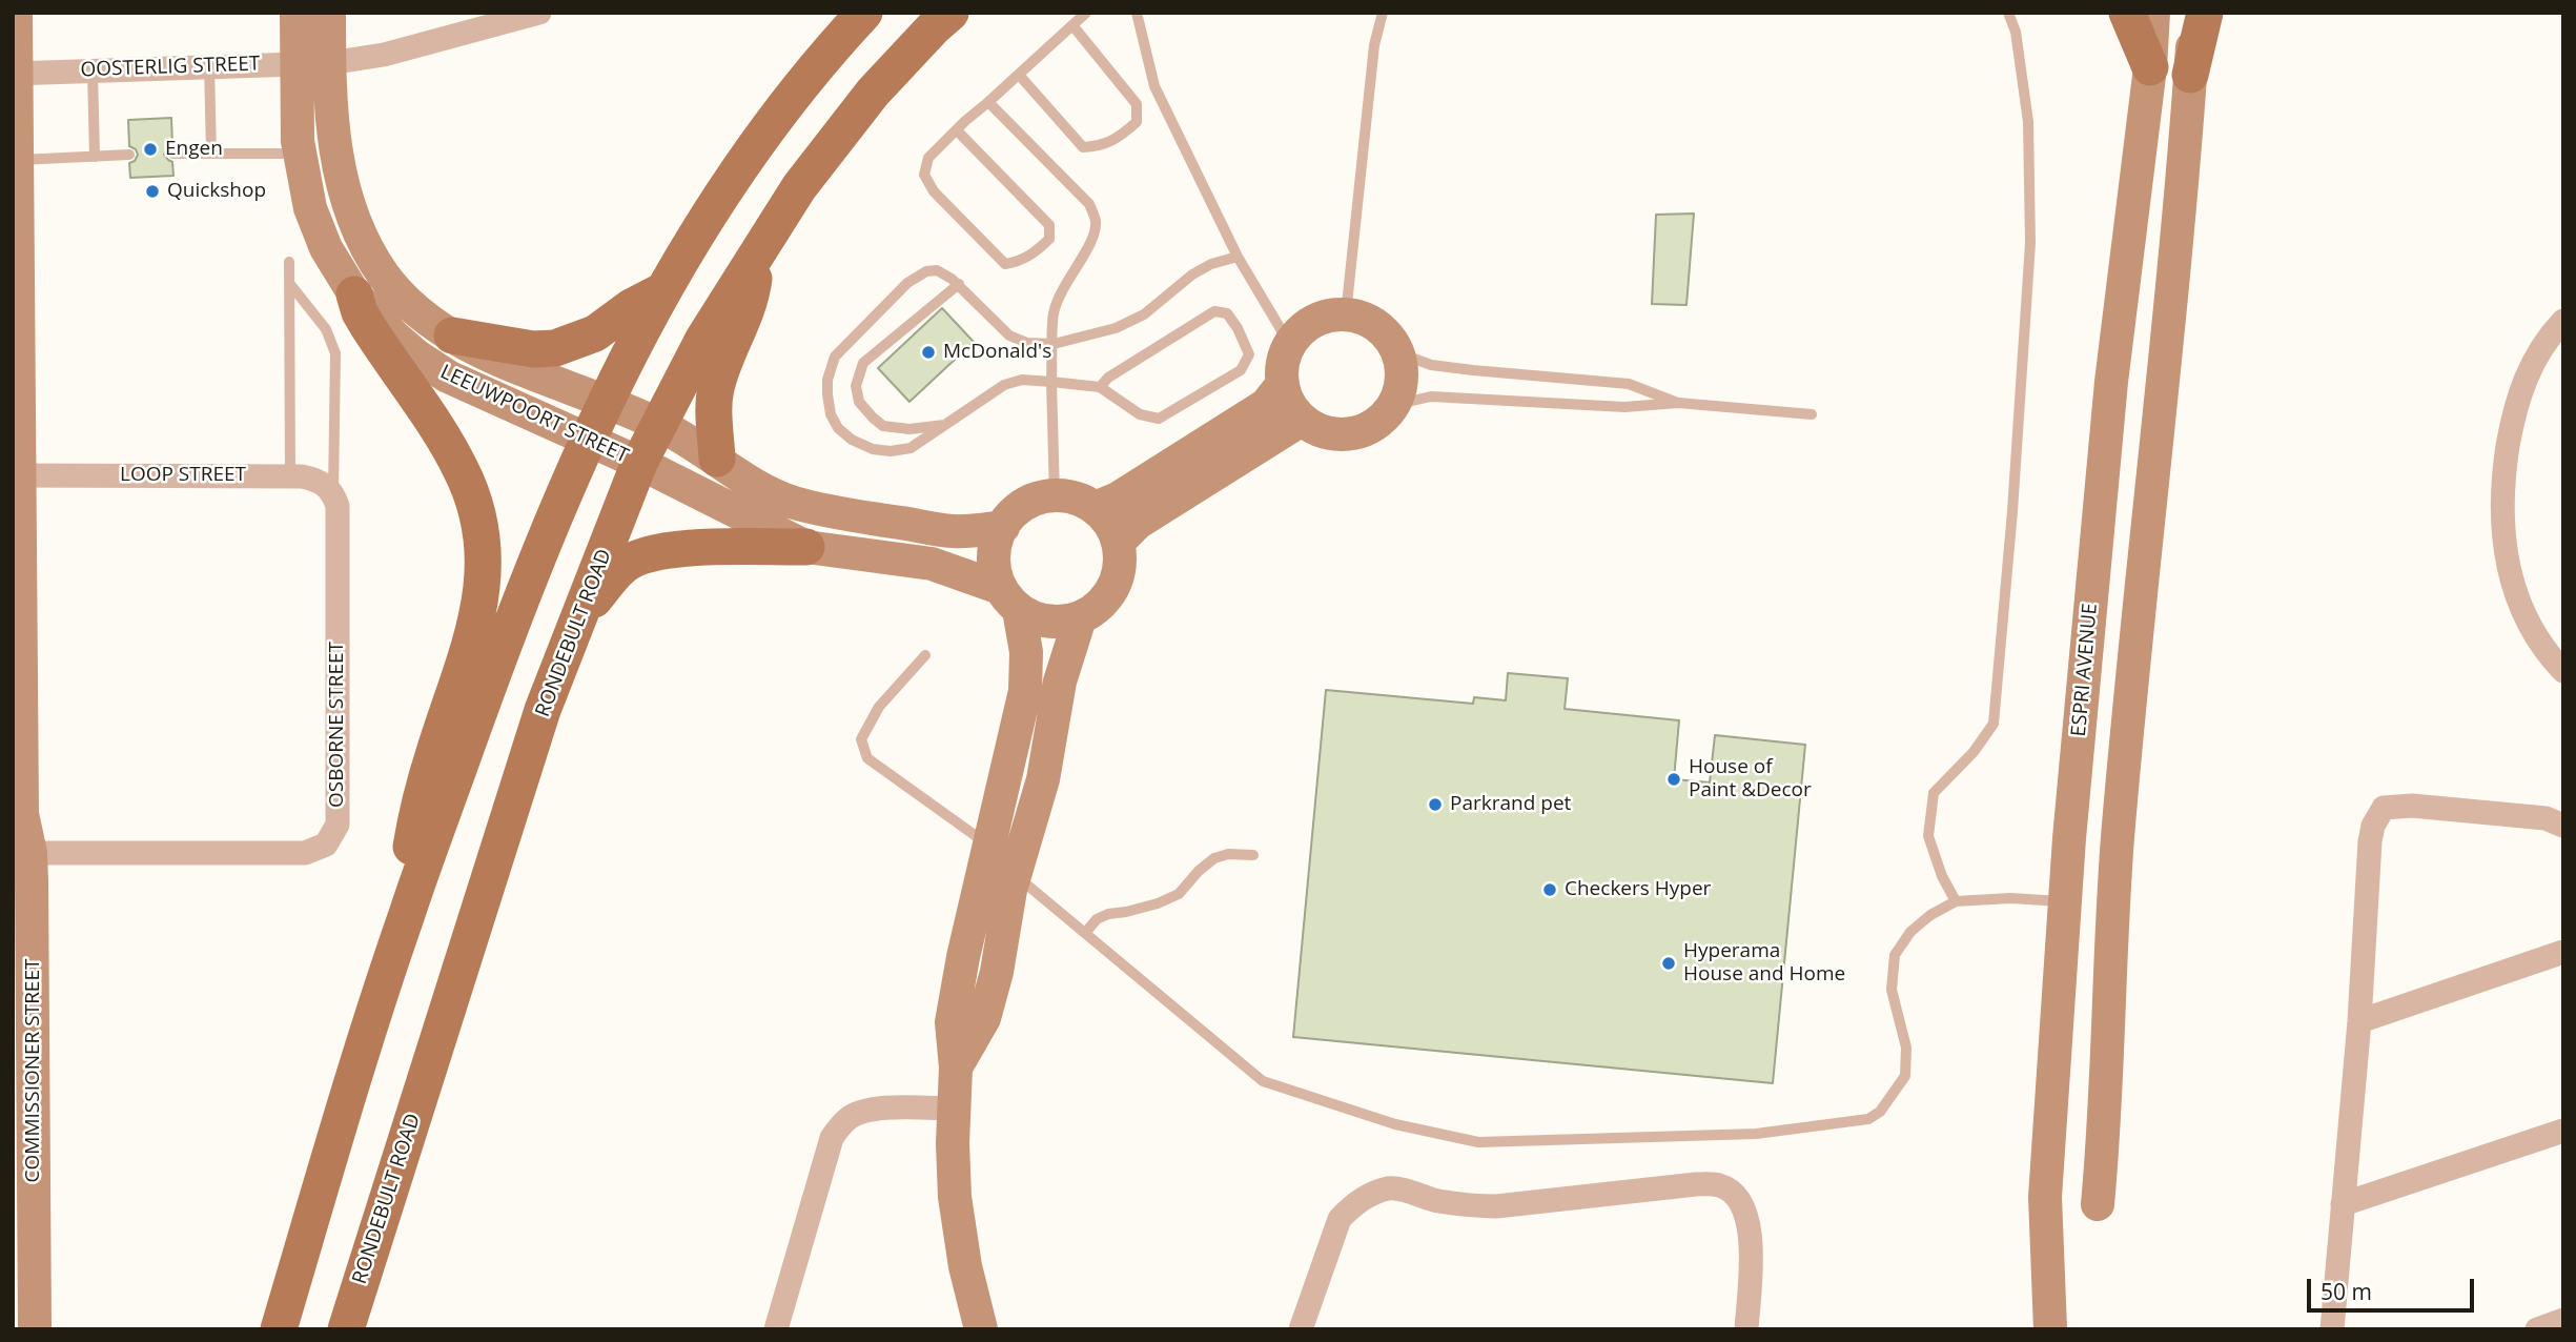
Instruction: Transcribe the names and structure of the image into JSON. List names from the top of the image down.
{
  "streets": {
    "main road": ["RONDEBULT ROAD"],
    "street": [
      "OOSTERLIG STREET",
      "LEEUWPOORT STREET",
      "LOOP STREET",
      "ESPRI AVENUE",
      "OSBORNE STREET",
      "COMMISSIONER STREET"
    ]
  },
  "crossings": [
    ["OOSTERLIG STREET", "LEEUWPOORT STREET"],
    ["OOSTERLIG STREET", "COMMISSIONER STREET"],
    ["LEEUWPOORT STREET", "RONDEBULT ROAD"],
    ["LOOP STREET", "OSBORNE STREET"],
    ["LOOP STREET", "COMMISSIONER STREET"],
    ["OSBORNE STREET", "COMMISSIONER STREET"]
  ],
  "places": [
    "Engen",
    "Quickshop",
    "McDonald's",
    "House of Paint &Decor",
    "Parkrand pet",
    "Checkers Hyper",
    "Hyperama House and Home"
  ],
  "scale_bar": "50 m"
}
